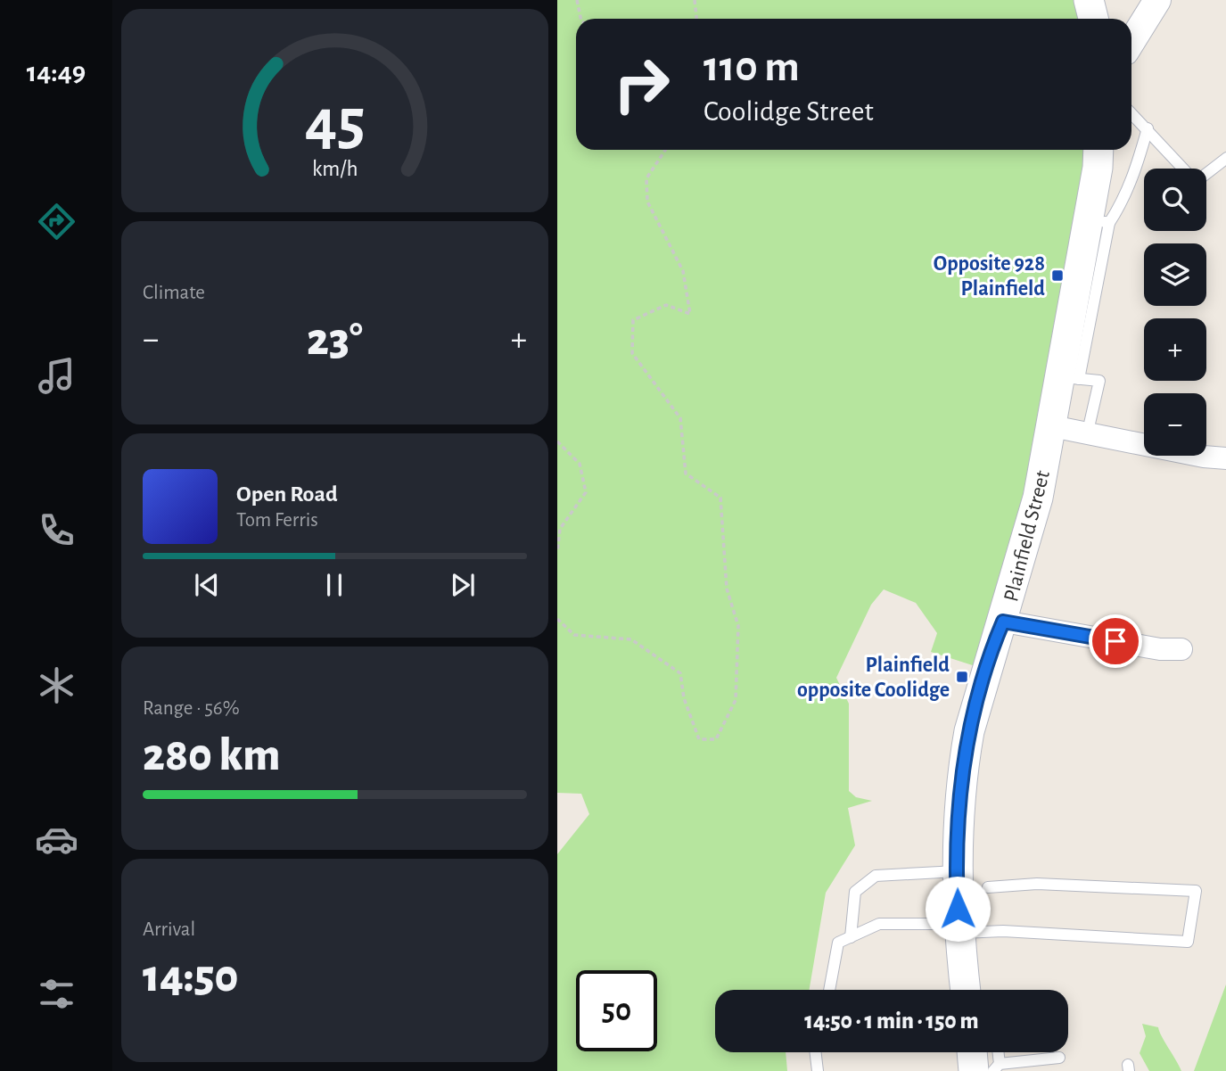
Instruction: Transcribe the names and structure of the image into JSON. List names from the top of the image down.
{
  "streets": {
    "main road": ["Plainfield Street"]
  },
  "places": {
    "transit": ["Opposite 928 Plainfield", "Plainfield opposite Coolidge"]
  },
  "page": {
    "tabs": "14:49",
    "turn": ["110 m", "Coolidge Street"],
    "map_buttons": ["+", "−"],
    "tile": [
      "Climate",
      ["Range · 56%", "280 km"],
      ["Arrival", "14:50"]
    ],
    "heat": ["−", "23°", "+"],
    "song": ["Open Road", "Tom Ferris"],
    "limit": "50",
    "trip": "14:50 · 1 min · 150 m",
    "gauge": ["45", "km/h"]
  }
}
